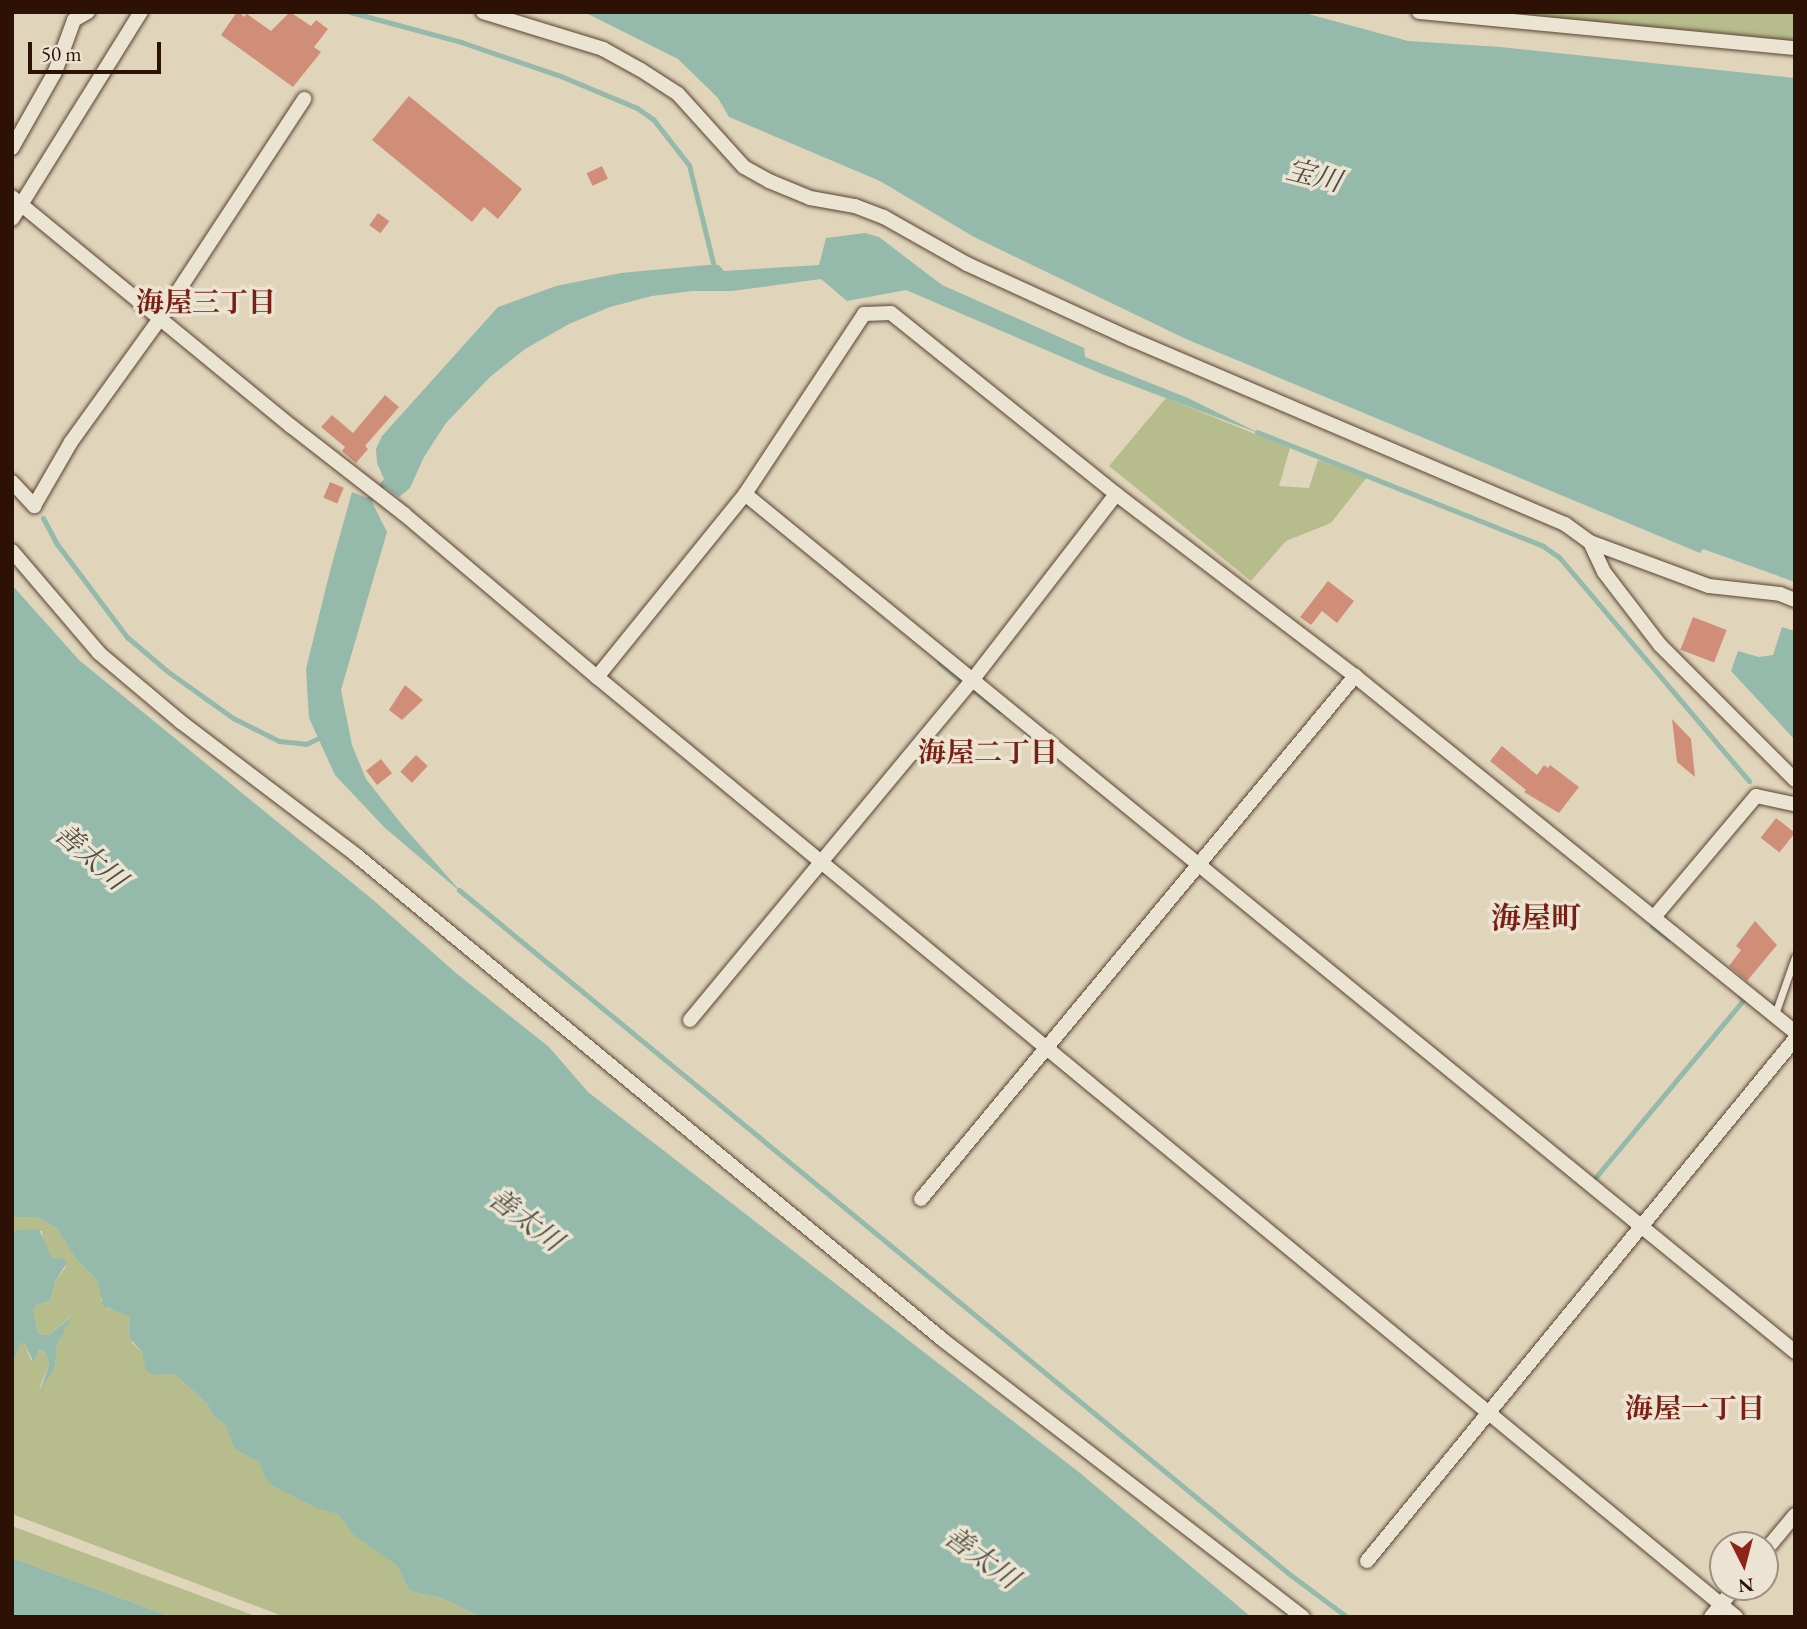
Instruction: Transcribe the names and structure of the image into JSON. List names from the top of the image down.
{
  "districts": [
    "海屋三丁目",
    "海屋二丁目",
    "海屋町",
    "海屋一丁目"
  ],
  "water": ["宝川", "善太川"],
  "scale_bar": "50 m",
  "north": "bottom"
}
